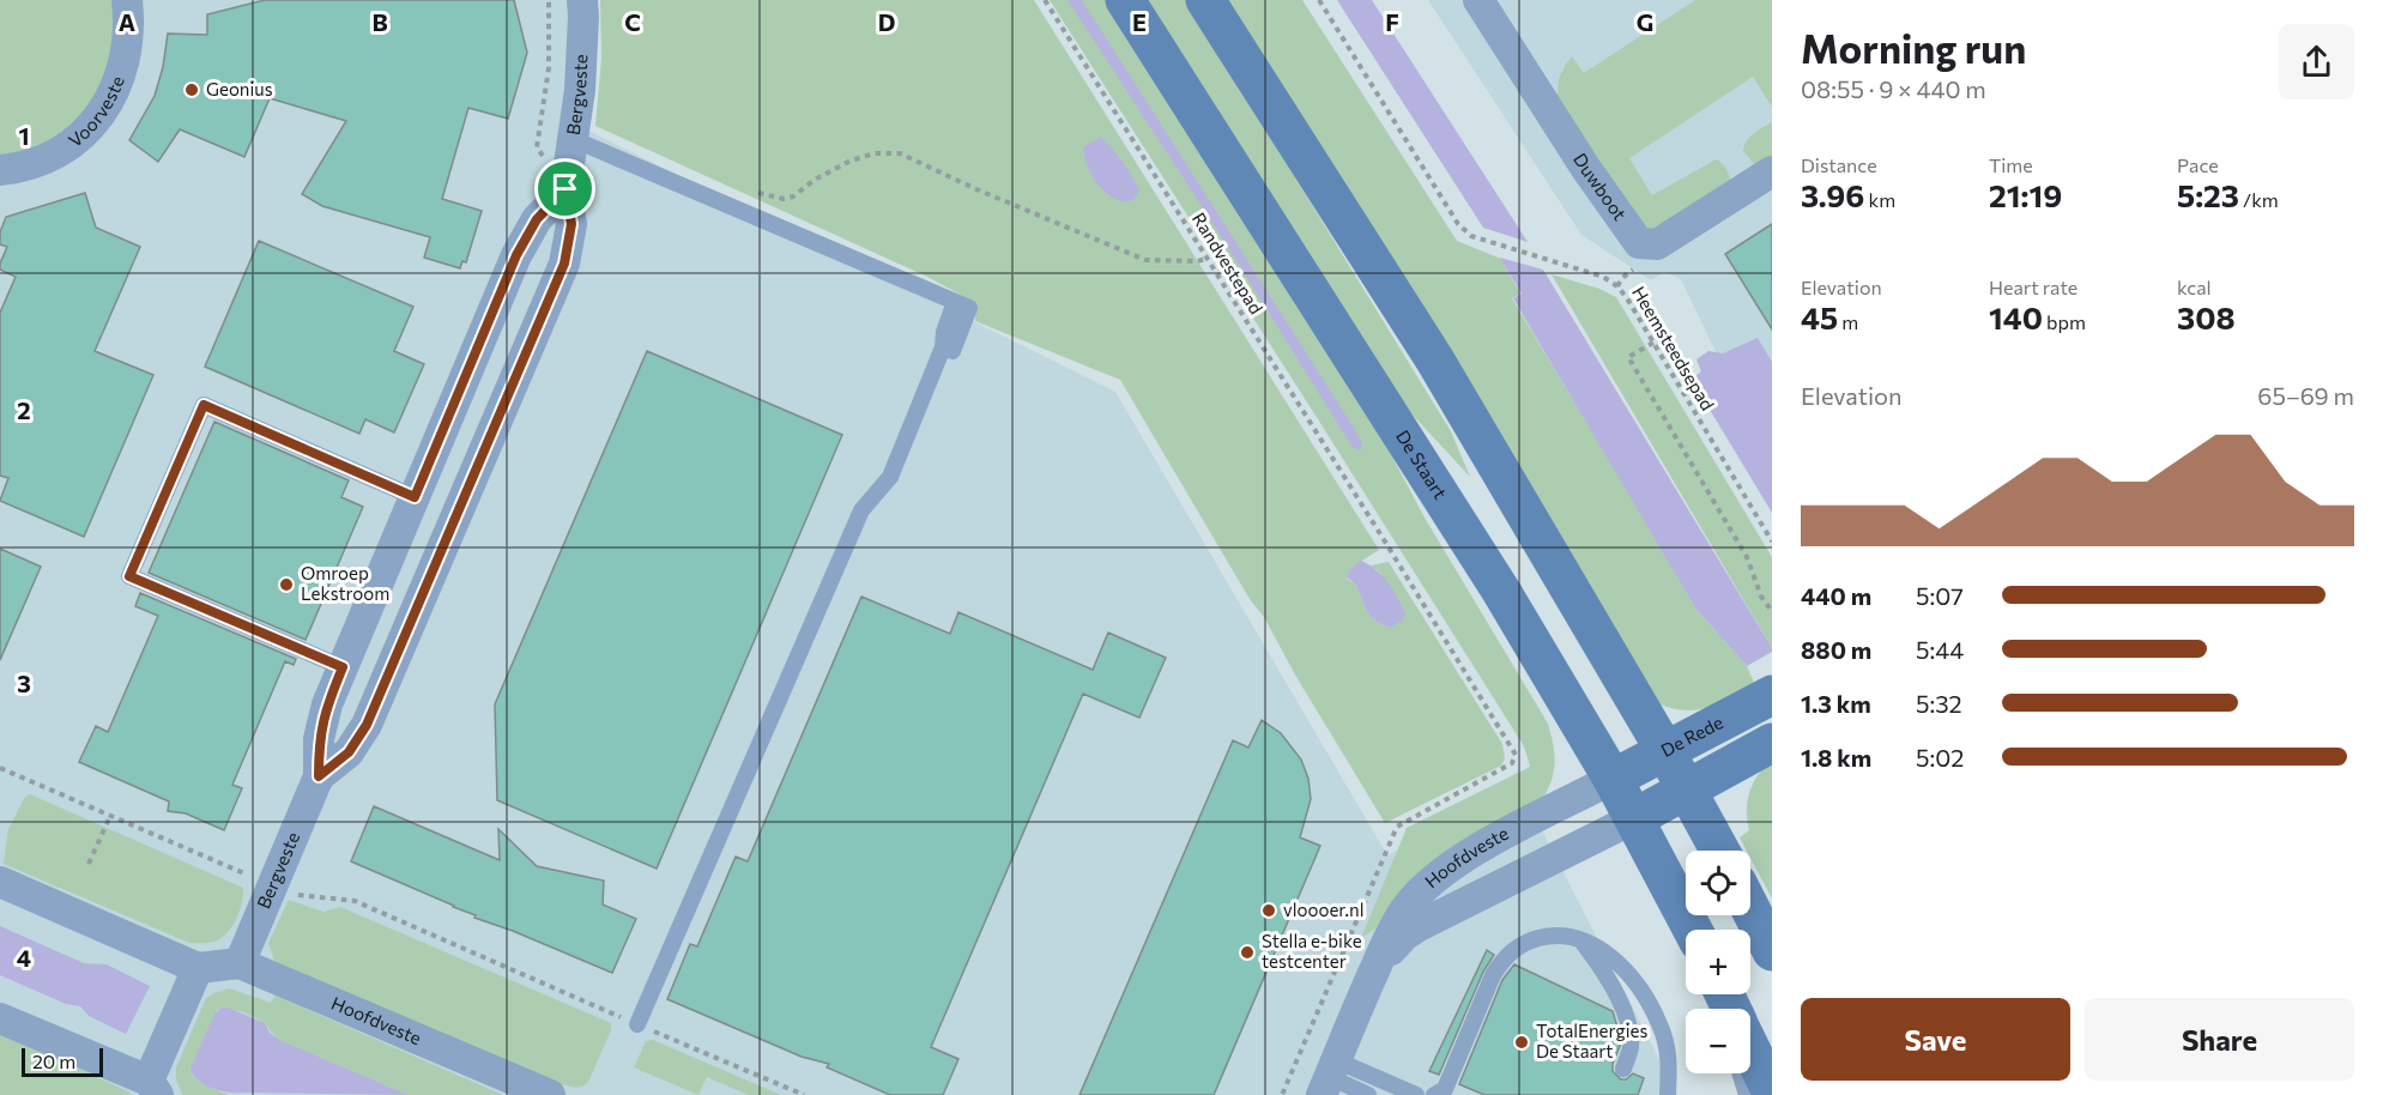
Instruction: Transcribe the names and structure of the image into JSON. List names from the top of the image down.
{
  "streets": {
    "main road": ["De Staart", "De Rede"],
    "street": [
      "Bergveste",
      "Voorveste",
      "Duwboot",
      "Hoofdveste"
    ],
    "path": ["Randvestepad", "Heemsteedsepad"]
  },
  "crossings": [
    ["Bergveste", "Hoofdveste"],
    ["De Staart", "De Rede"],
    ["De Staart", "Hoofdveste"],
    ["De Rede", "Hoofdveste"]
  ],
  "places": [
    "Geonius",
    "Omroep Lekstroom",
    "vloooer.nl",
    "Stella e-bike testcenter",
    "TotalEnergies De Staart"
  ],
  "scale_bar": "20 m",
  "page": {
    "heading": ["Morning run", "08:55 · 9 × 440 m"],
    "stats": [
      ["Distance", "3.96 km"],
      ["Time", "21:19"],
      ["Pace", "5:23 /km"],
      ["Elevation", "45 m"],
      ["Heart rate", "140 bpm"],
      ["kcal", "308"]
    ],
    "chart": ["Elevation", "65–69 m"],
    "list": [
      {
        "name": "440 m",
        "note": "5:07"
      },
      {
        "name": "880 m",
        "note": "5:44"
      },
      {
        "name": "1.3 km",
        "note": "5:32"
      },
      {
        "name": "1.8 km",
        "note": "5:02"
      }
    ],
    "map_buttons": ["+", "−"],
    "buttons": ["Save", "Share"],
    "scale": "20 m"
  },
  "grid": {
    "columns": [
      "A",
      "B",
      "C",
      "D",
      "E",
      "F",
      "G"
    ],
    "rows": [
      "1",
      "2",
      "3",
      "4"
    ]
  }
}
